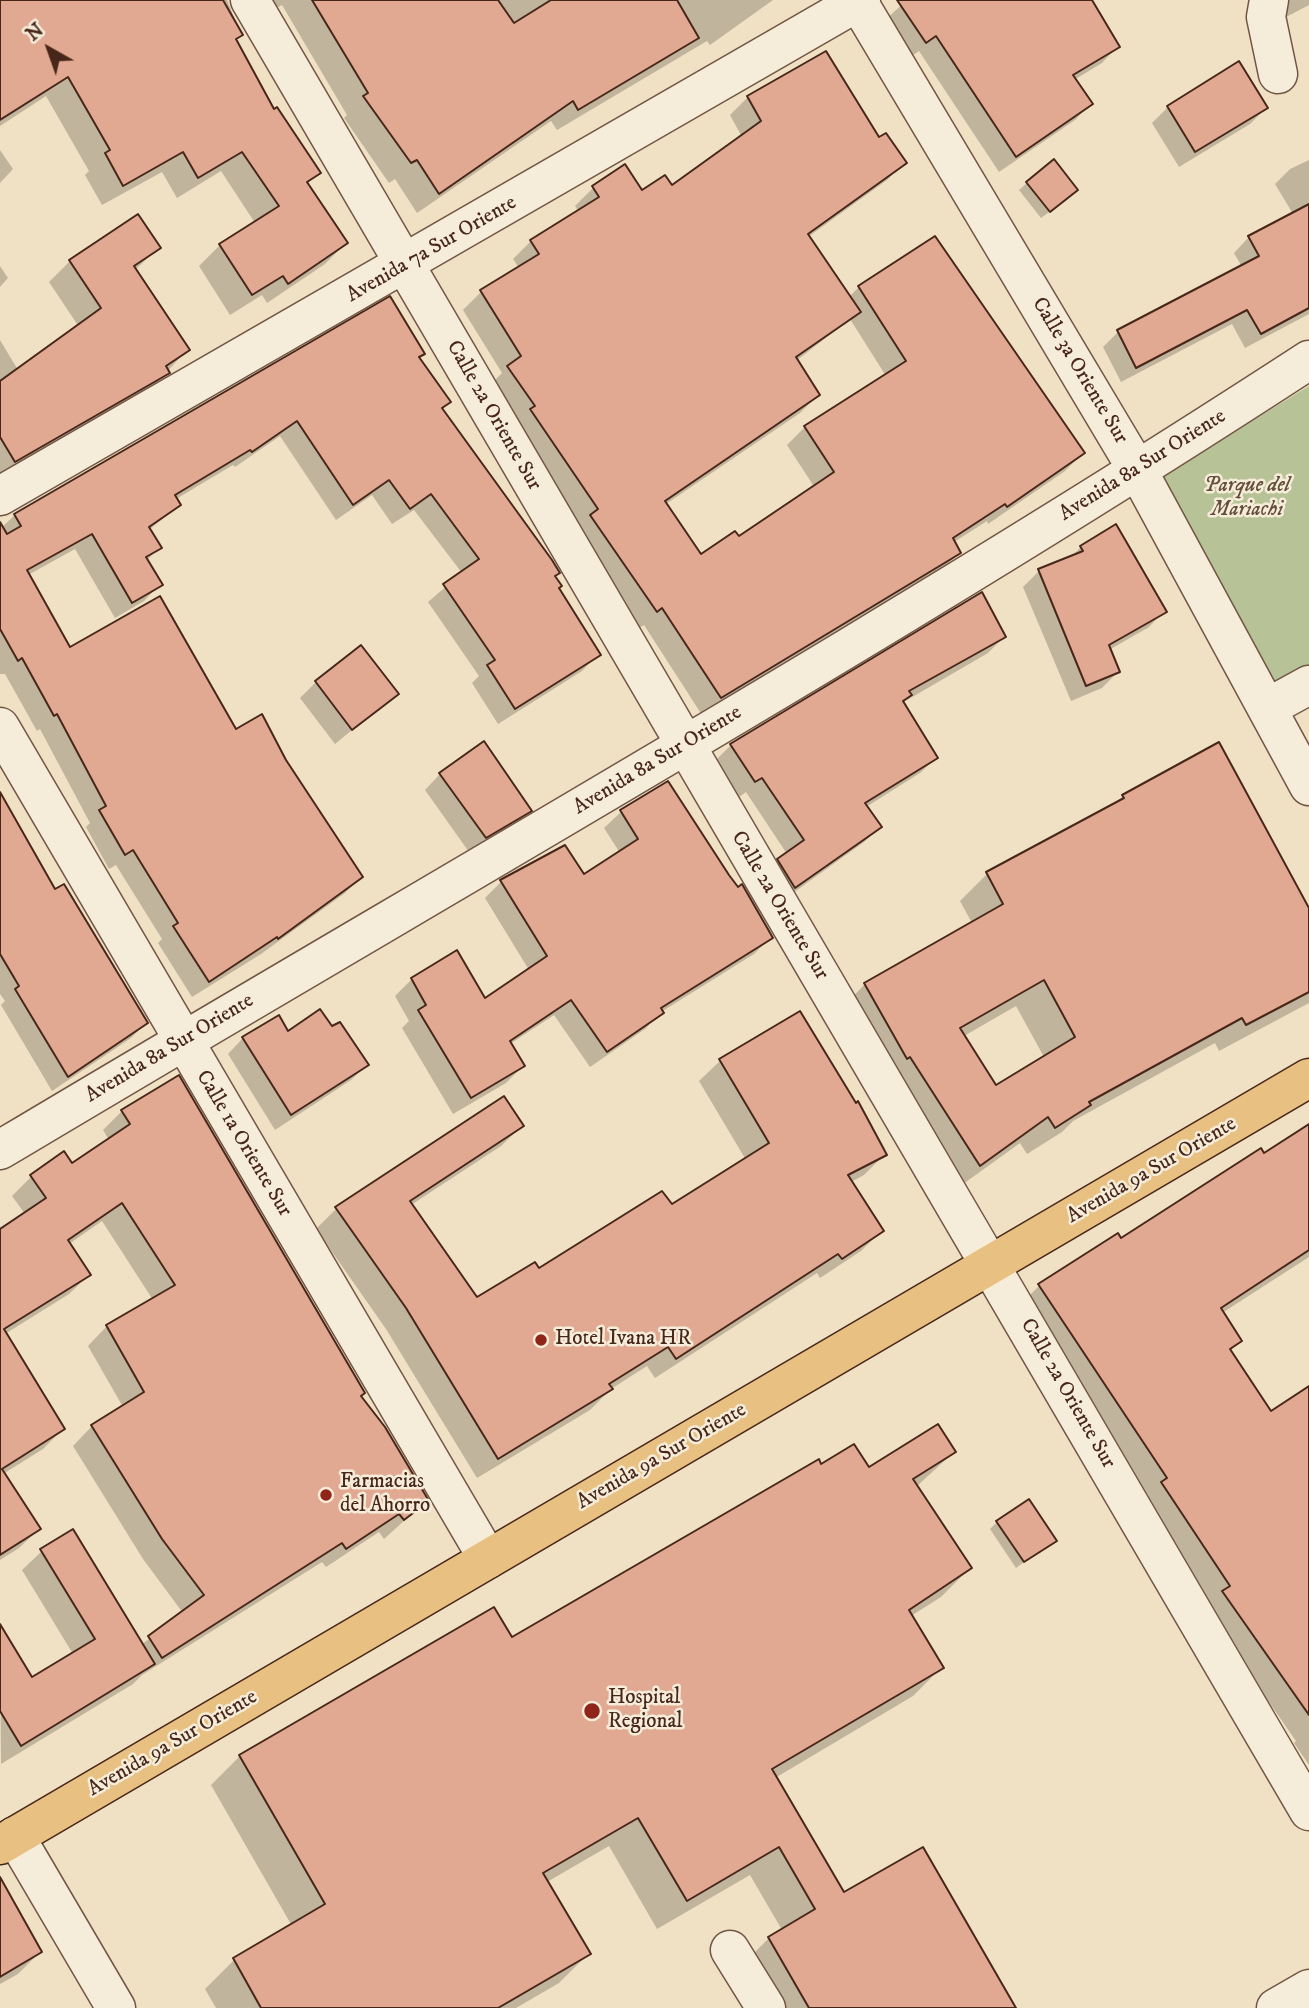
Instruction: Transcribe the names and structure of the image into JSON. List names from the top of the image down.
{
  "streets": {
    "main road": ["Avenida 9a Sur Oriente"],
    "street": [
      "Avenida 7a Sur Oriente",
      "Calle 3a Oriente Sur",
      "Calle 2a Oriente Sur",
      "Avenida 8a Sur Oriente",
      "Calle 1a Oriente Sur"
    ]
  },
  "crossings": [
    ["Avenida 7a Sur Oriente", "Calle 3a Oriente Sur"],
    ["Avenida 7a Sur Oriente", "Calle 2a Oriente Sur"],
    ["Calle 3a Oriente Sur", "Avenida 8a Sur Oriente"],
    ["Calle 2a Oriente Sur", "Avenida 8a Sur Oriente"],
    ["Calle 2a Oriente Sur", "Avenida 9a Sur Oriente"],
    ["Avenida 8a Sur Oriente", "Calle 1a Oriente Sur"],
    ["Calle 1a Oriente Sur", "Avenida 9a Sur Oriente"]
  ],
  "parks": ["Parque del Mariachi"],
  "places": ["Hotel Ivana HR", "Farmacias del Ahorro", "Hospital Regional"],
  "north": "top left"
}
